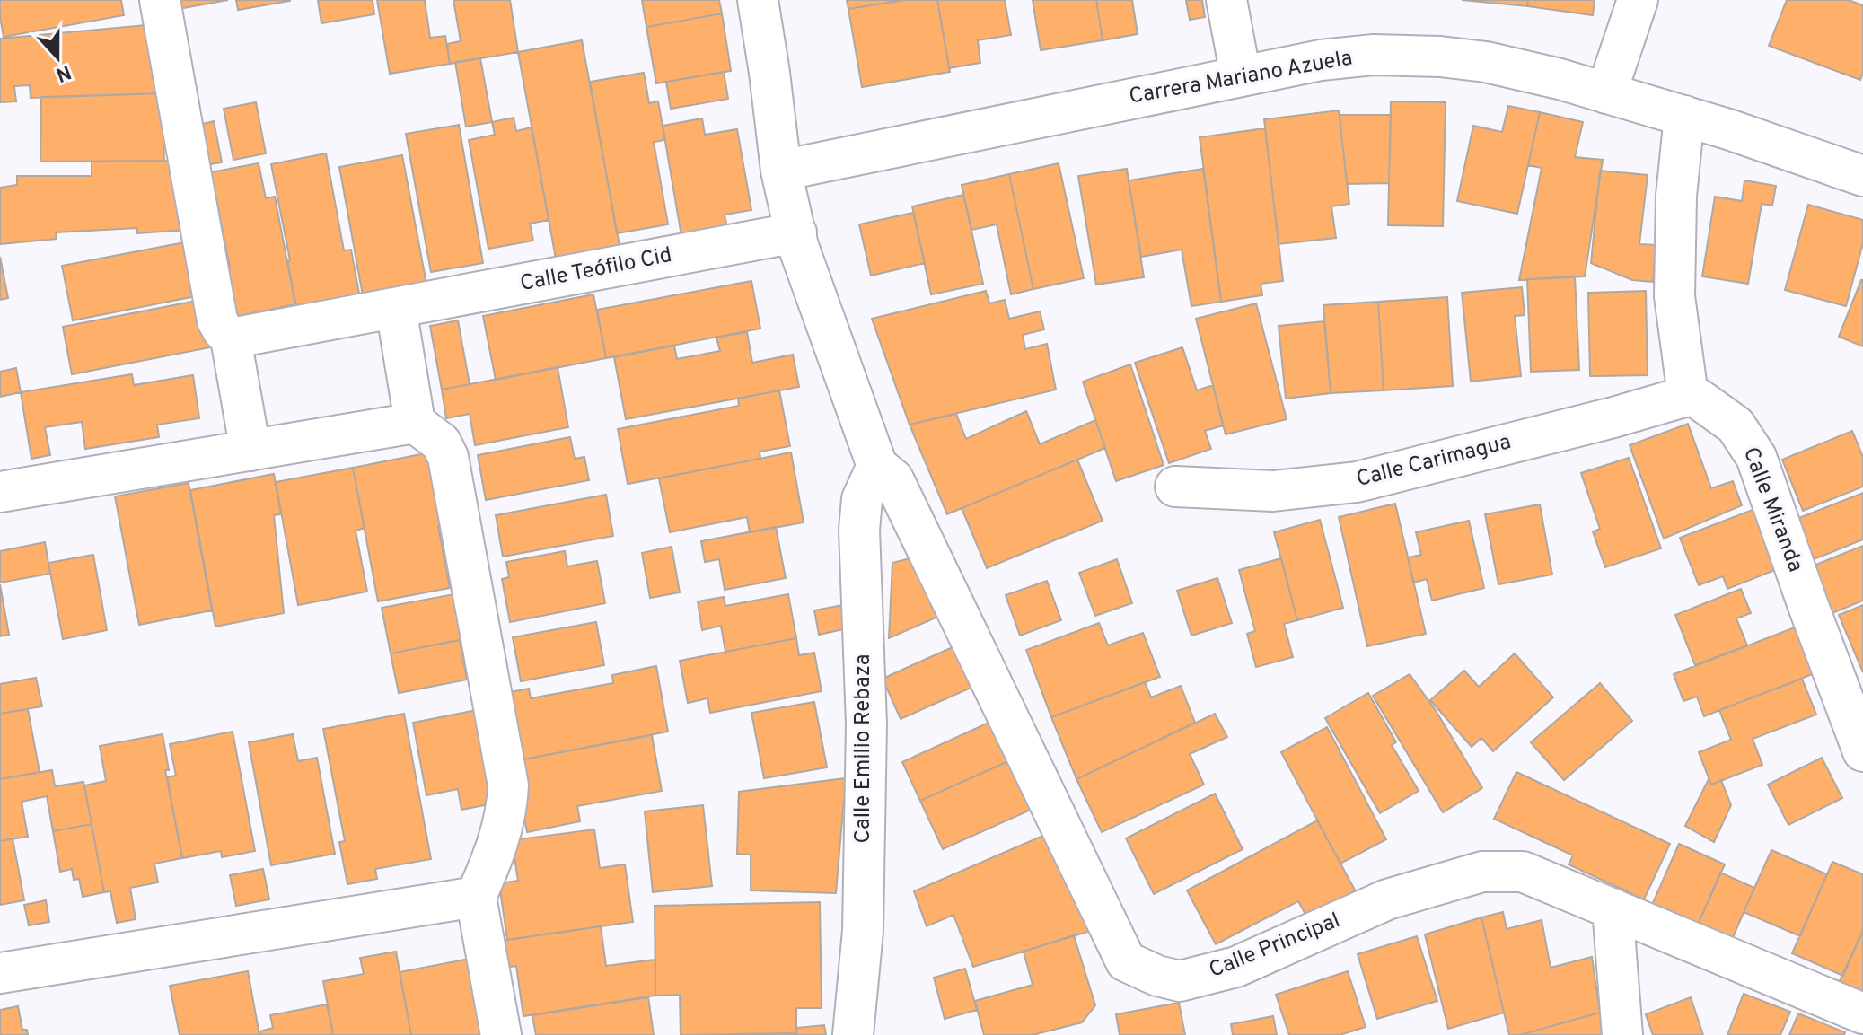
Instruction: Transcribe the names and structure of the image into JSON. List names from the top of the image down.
{
  "streets": {
    "street": [
      "Carrera Mariano Azuela",
      "Calle Teófilo Cid",
      "Calle Carimagua",
      "Calle Miranda",
      "Calle Emilio Rebaza",
      "Calle Principal"
    ]
  },
  "crossings": [
    ["Calle Carimagua", "Calle Miranda"],
    ["Calle Emilio Rebaza", "Calle Principal"]
  ],
  "north": "bottom"
}
